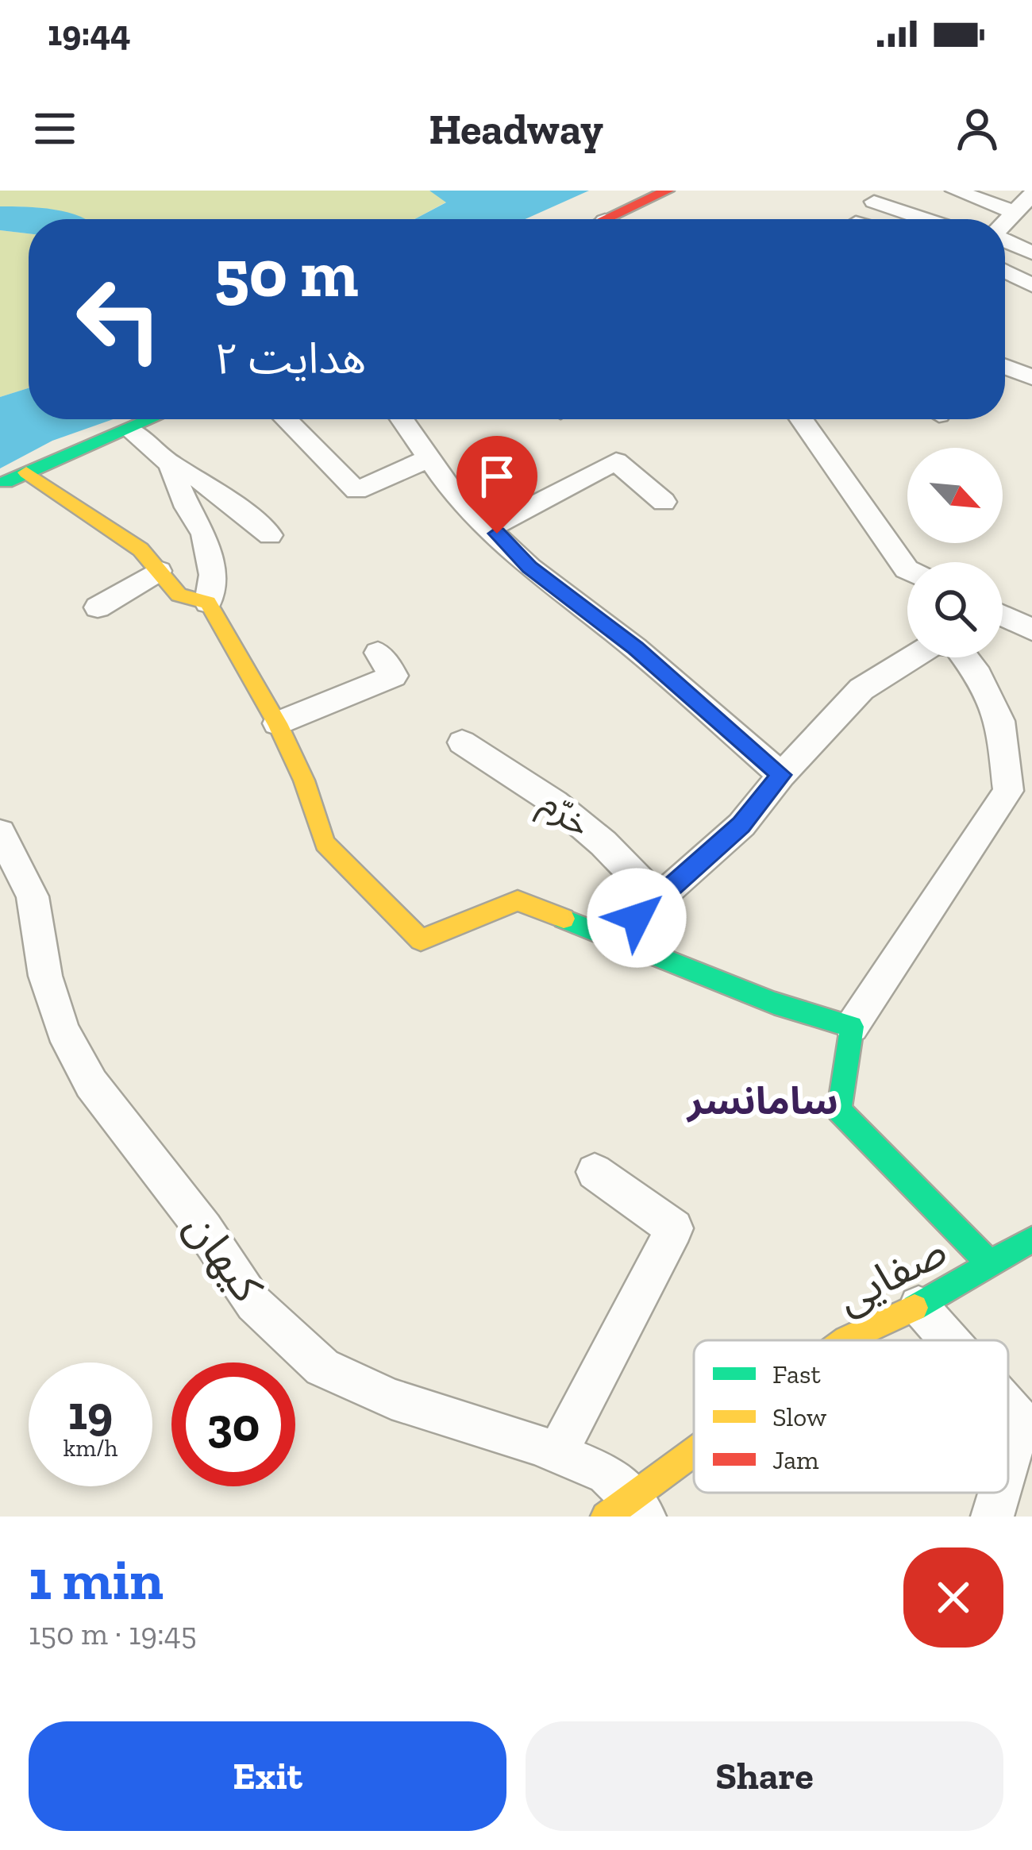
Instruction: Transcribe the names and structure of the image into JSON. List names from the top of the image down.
{
  "streets": {
    "street": ["خرّم", "کیهان", "صفایی"]
  },
  "crossings": [
    ["کیهان", "صفایی"]
  ],
  "districts": ["سامانسر"],
  "legend": ["Fast", "Slow", "Jam"],
  "north": "bottom right",
  "page": {
    "status": "19:44",
    "header": "Headway",
    "turn": ["50 m", "هدایت ۲"],
    "speed": "19 km/h",
    "limit": "30",
    "heading": ["1 min", "150 m · 19:45"],
    "buttons": ["Exit", "Share"]
  }
}
